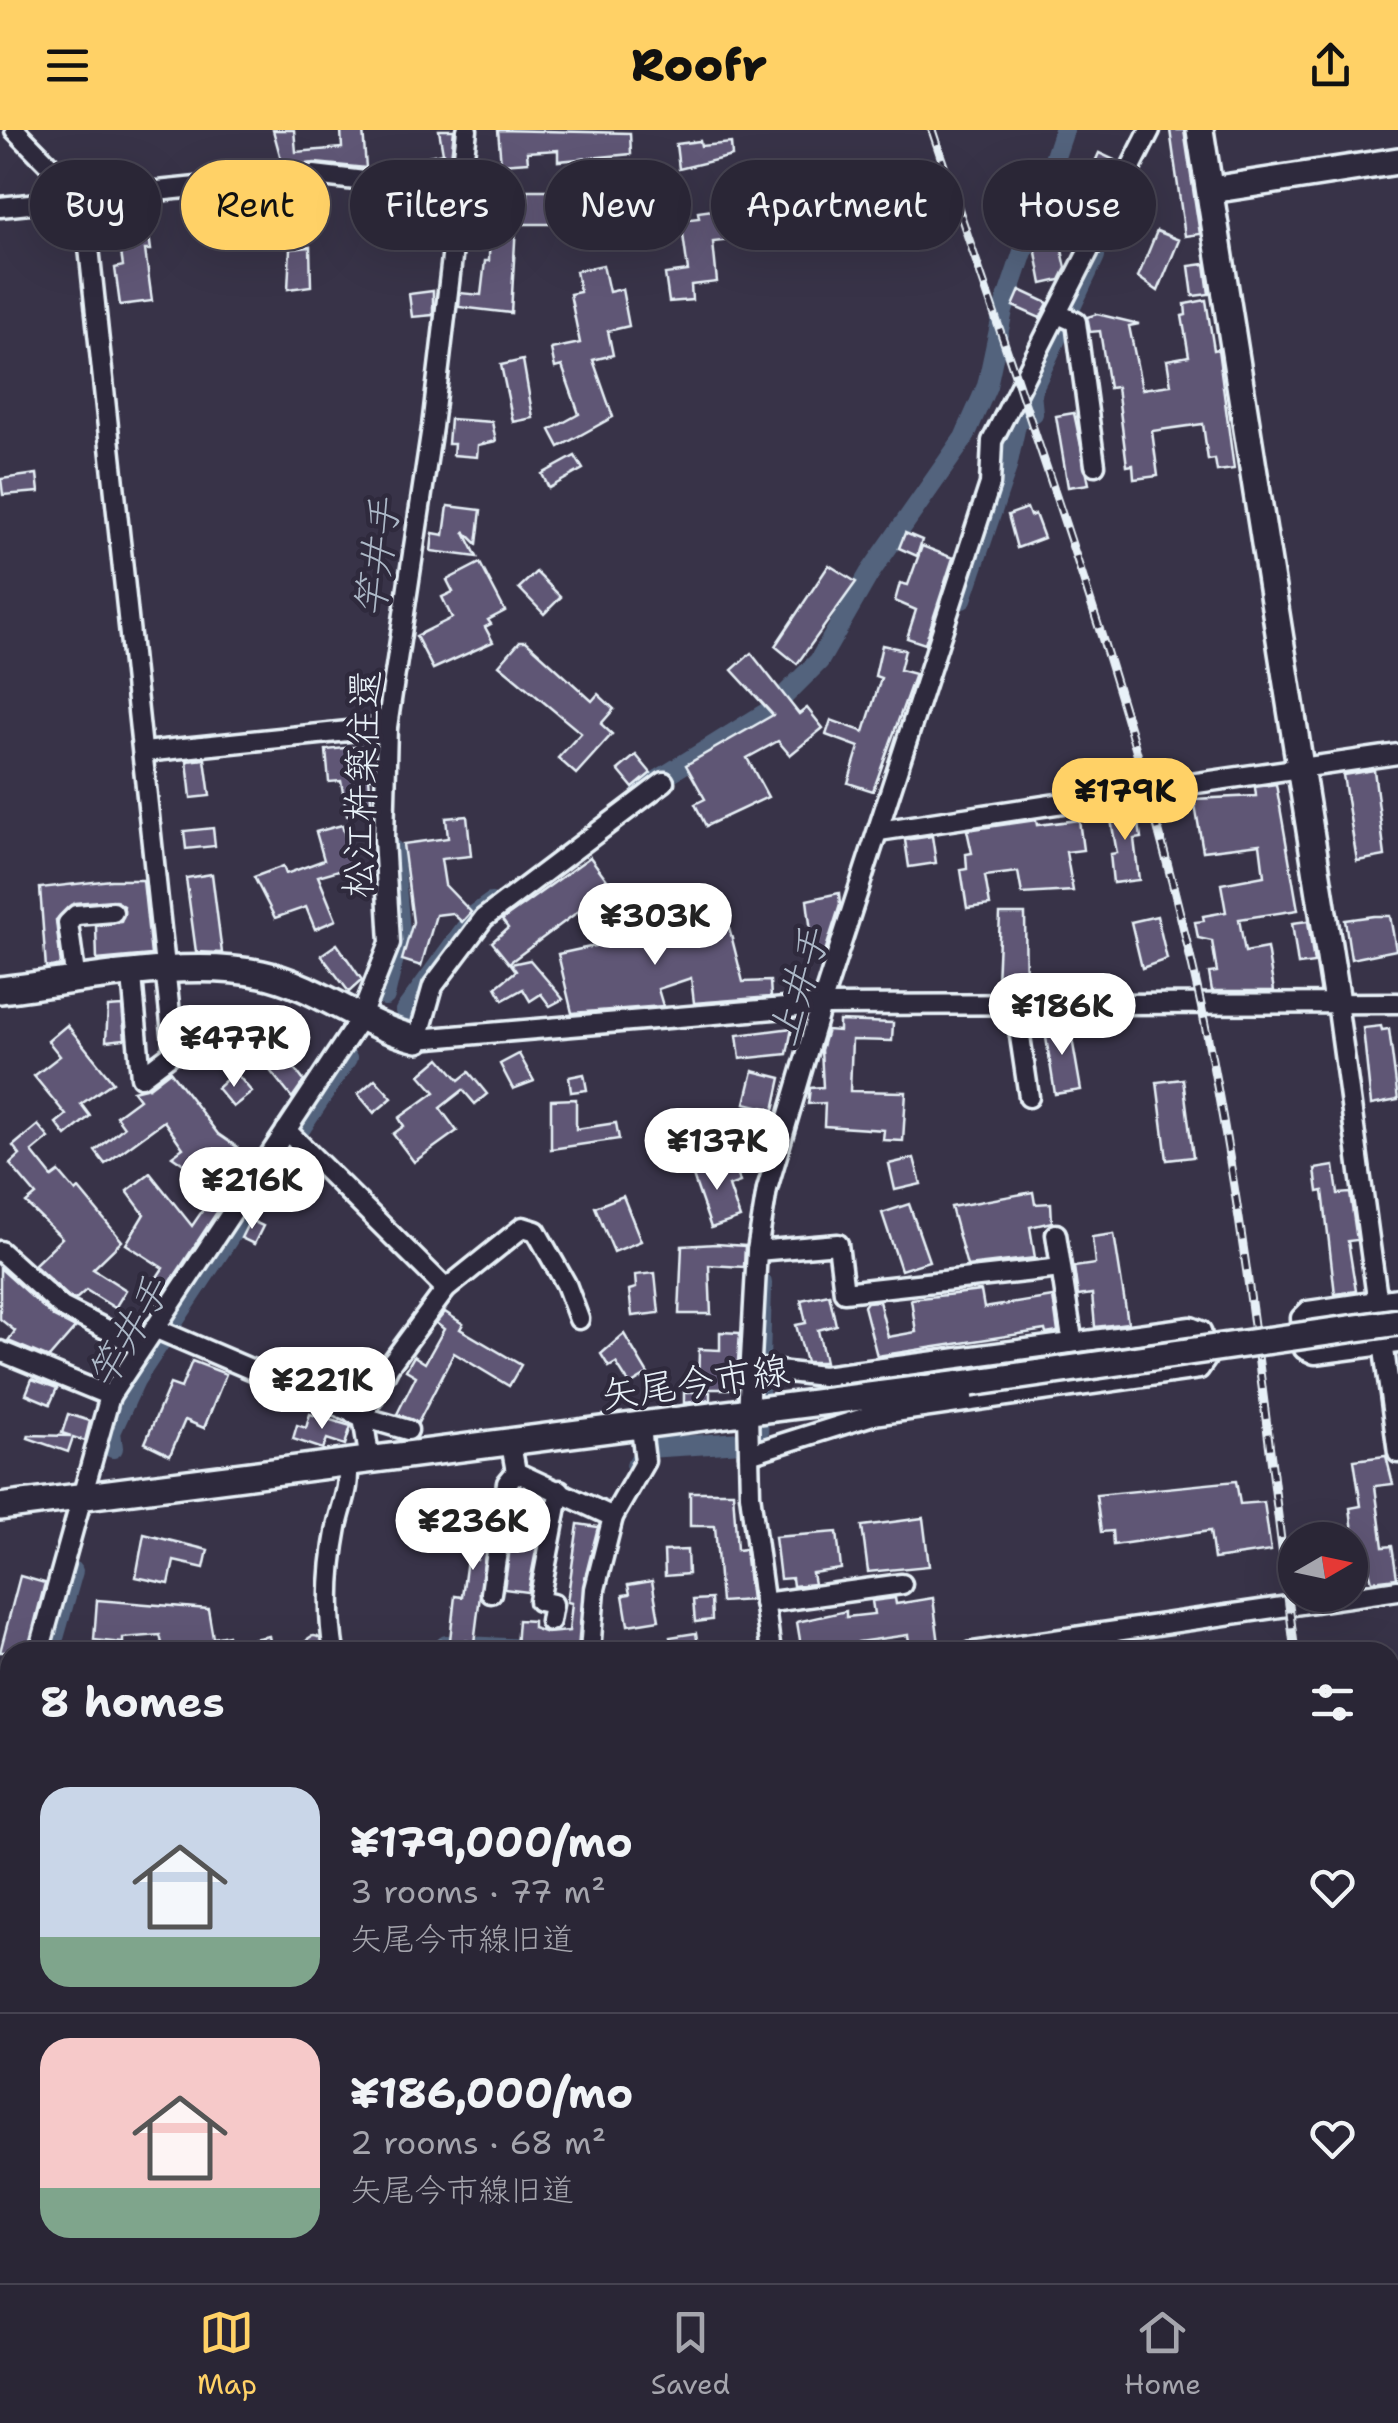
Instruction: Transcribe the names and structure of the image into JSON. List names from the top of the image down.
{
  "streets": {
    "street": ["松江杵築往還", "矢尾今市線"]
  },
  "crossings": [
    ["松江杵築往還", "矢尾今市線"]
  ],
  "water": ["竿井手", "上井手"],
  "north": "right",
  "page": {
    "header": "Roofr",
    "chip": [
      "Buy",
      "Rent",
      "Filters",
      "New",
      "Apartment",
      "House"
    ],
    "price": [
      "¥179K",
      "¥303K",
      "¥186K",
      "¥477K",
      "¥137K",
      "¥216K",
      "¥221K",
      "¥236K"
    ],
    "heading": "8 homes",
    "list": [
      {
        "name": "¥179,000/mo",
        "note": "3 rooms · 77 m² · 矢尾今市線旧道"
      },
      {
        "name": "¥186,000/mo",
        "note": "2 rooms · 68 m² · 矢尾今市線旧道"
      }
    ],
    "tabs": ["Map", "Saved", "Home"]
  }
}
